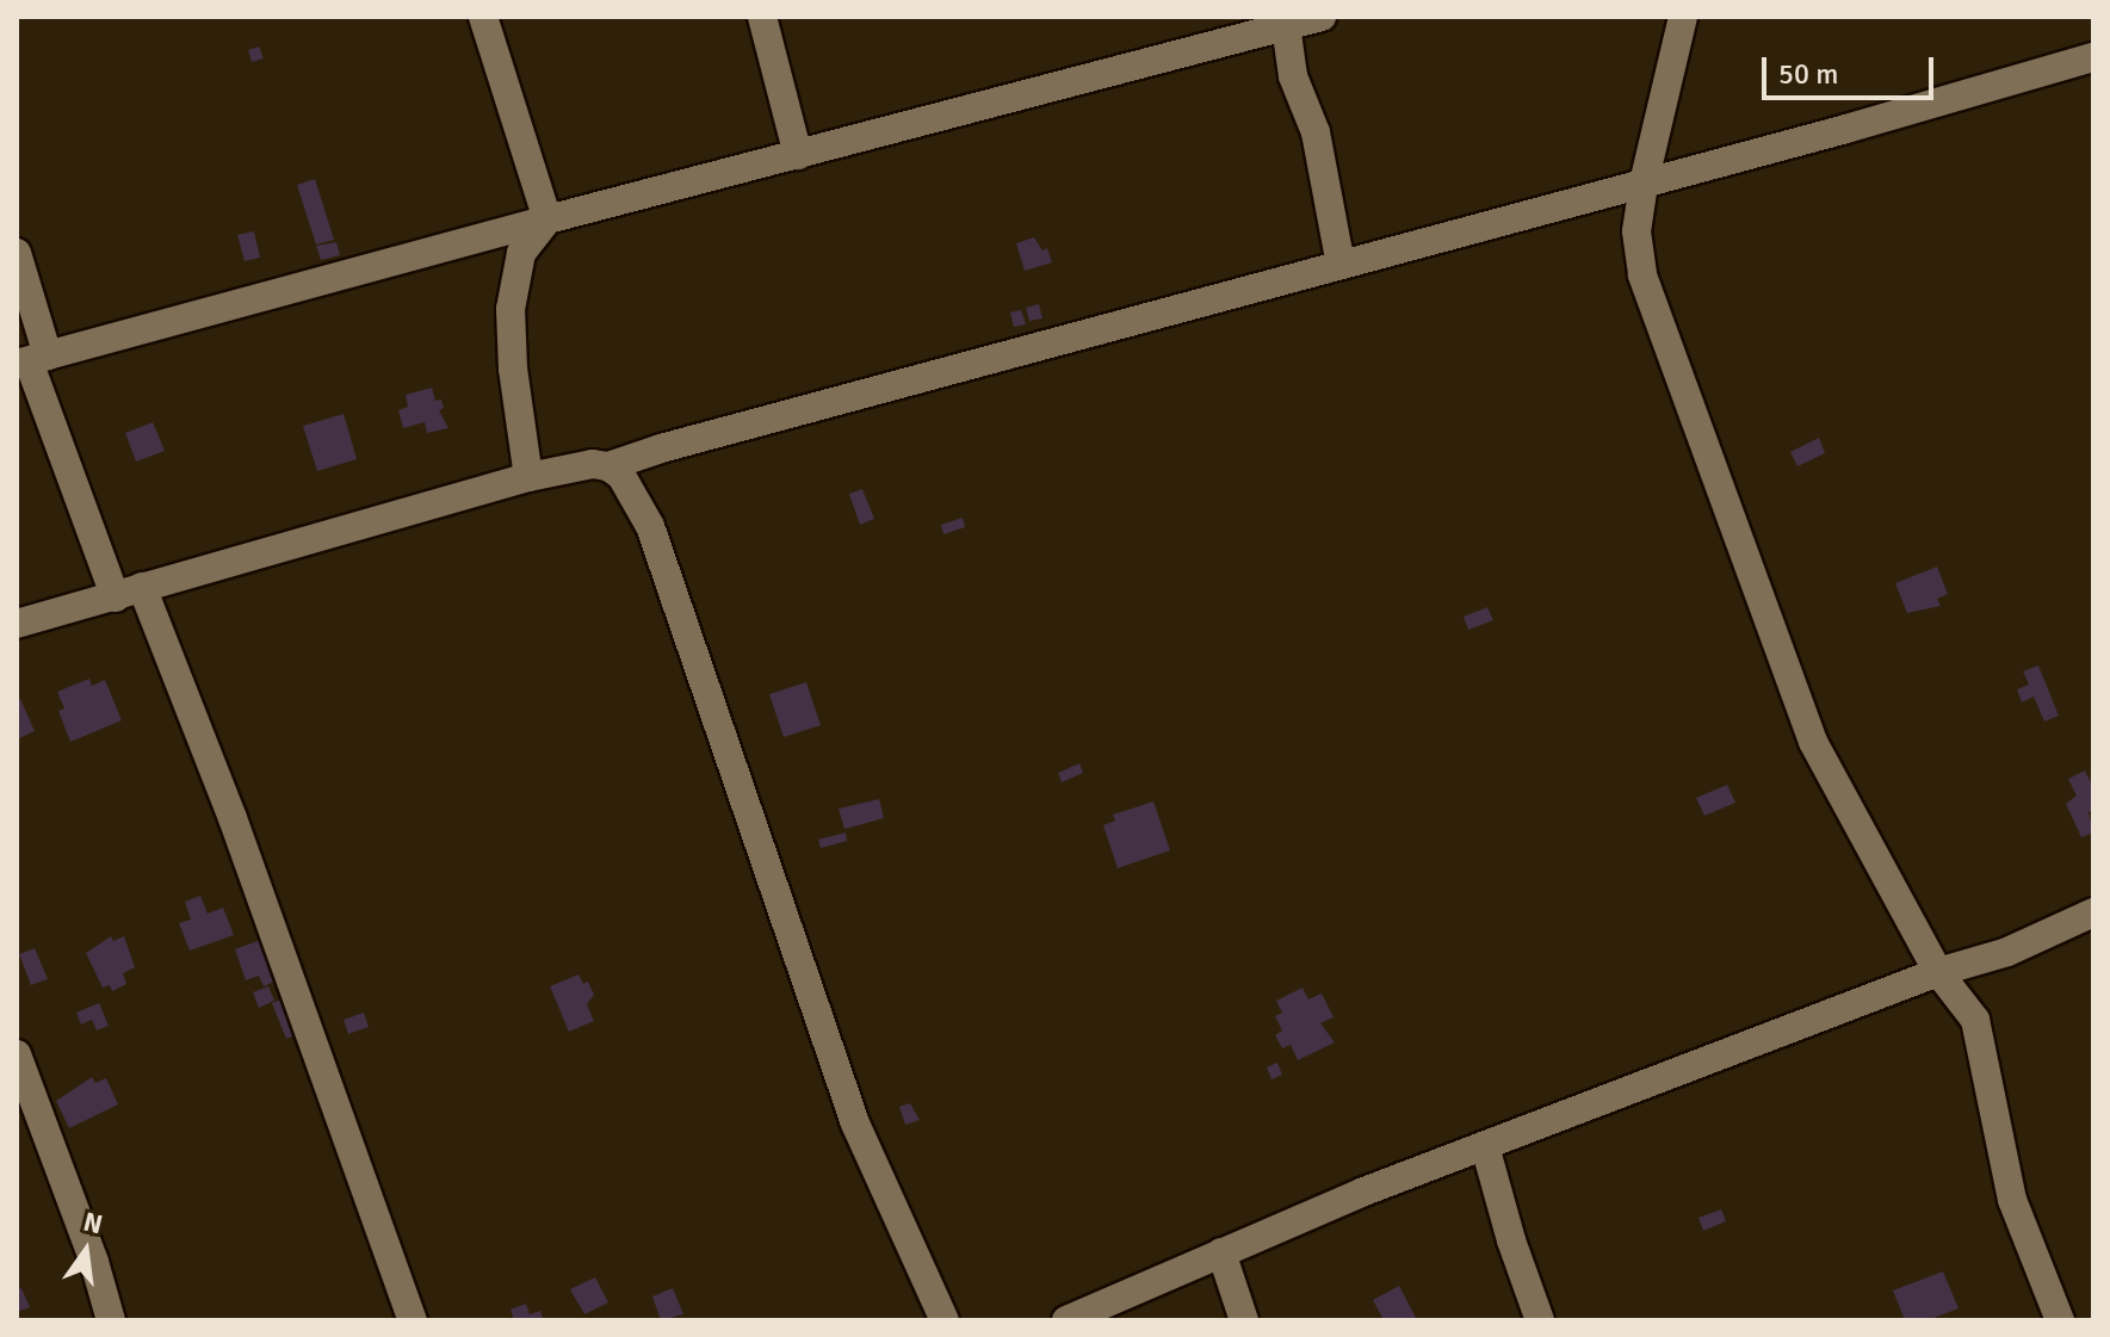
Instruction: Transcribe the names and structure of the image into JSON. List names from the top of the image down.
{
  "scale_bar": "50 m",
  "north": "top"
}
